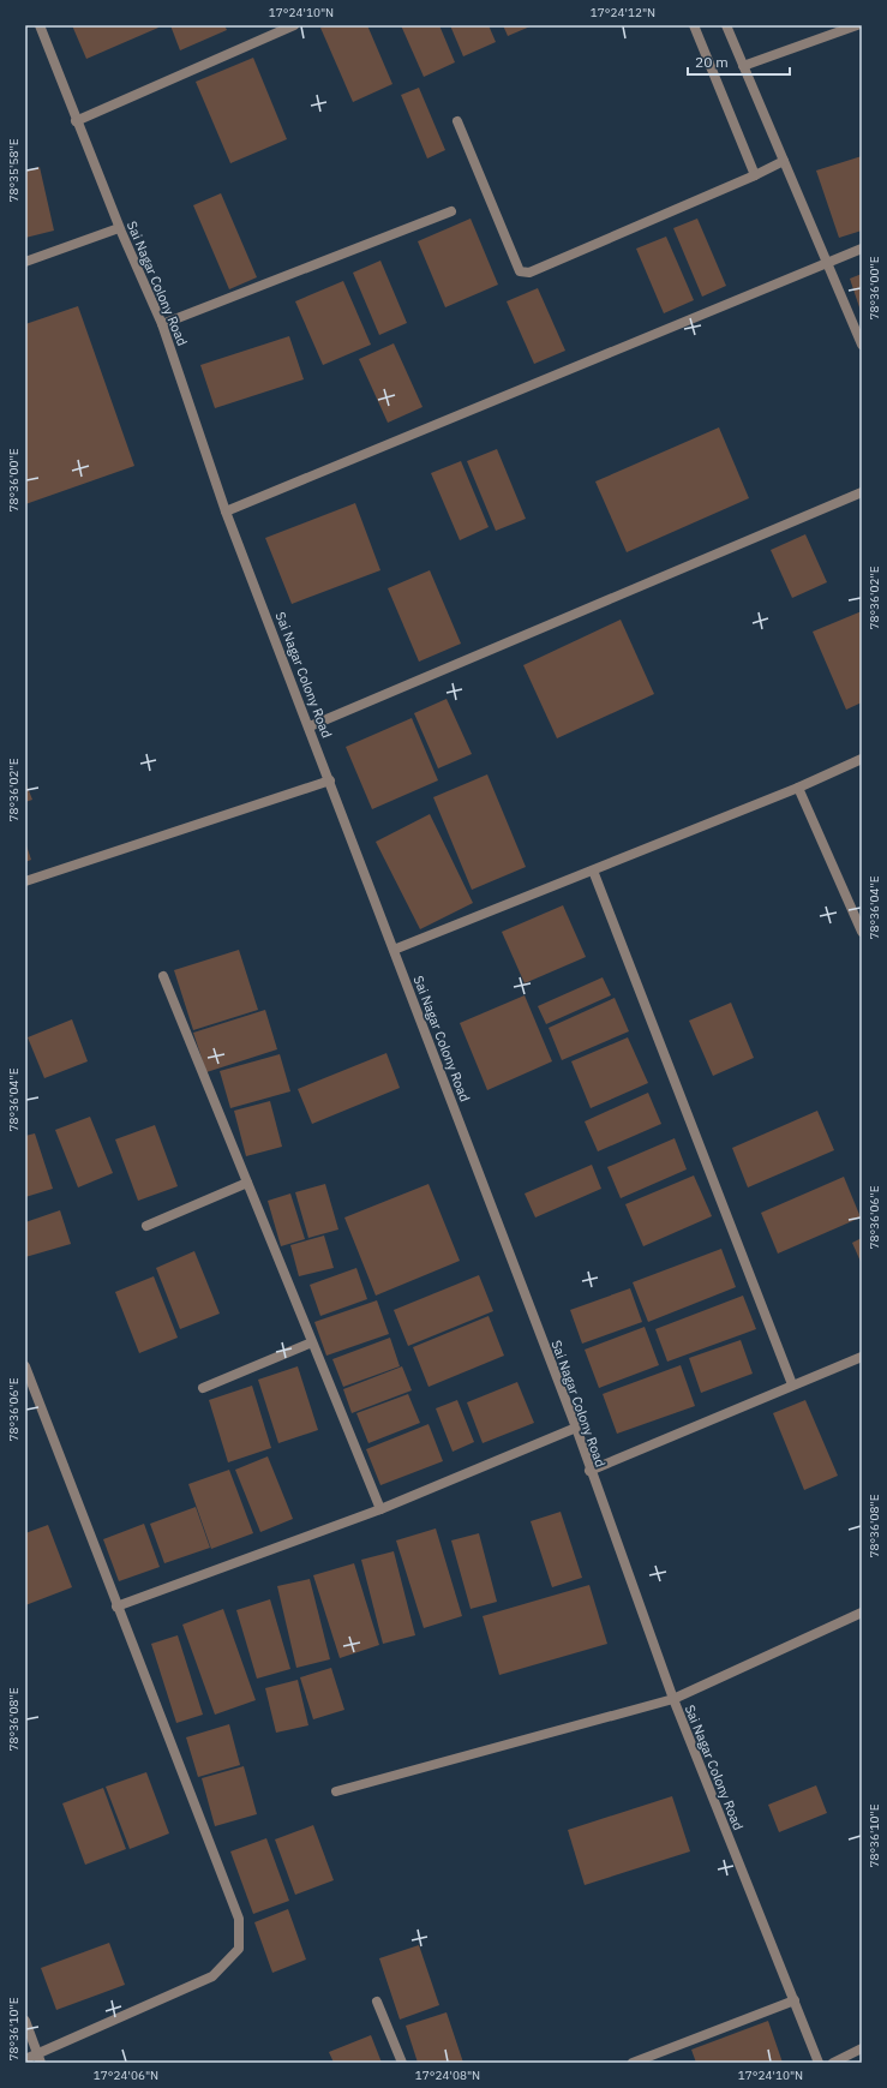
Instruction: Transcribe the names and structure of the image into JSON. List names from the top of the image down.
{
  "streets": {
    "street": ["Sai Nagar Colony Road"]
  },
  "scale_bar": "20 m",
  "coordinates": [
    "17°24'10\"N",
    "17°24'12\"N",
    "78°35'58\"E",
    "78°36'00\"E",
    "78°36'02\"E",
    "78°36'04\"E",
    "78°36'06\"E",
    "78°36'08\"E",
    "78°36'10\"E",
    "17°24'06\"N",
    "17°24'08\"N"
  ]
}
